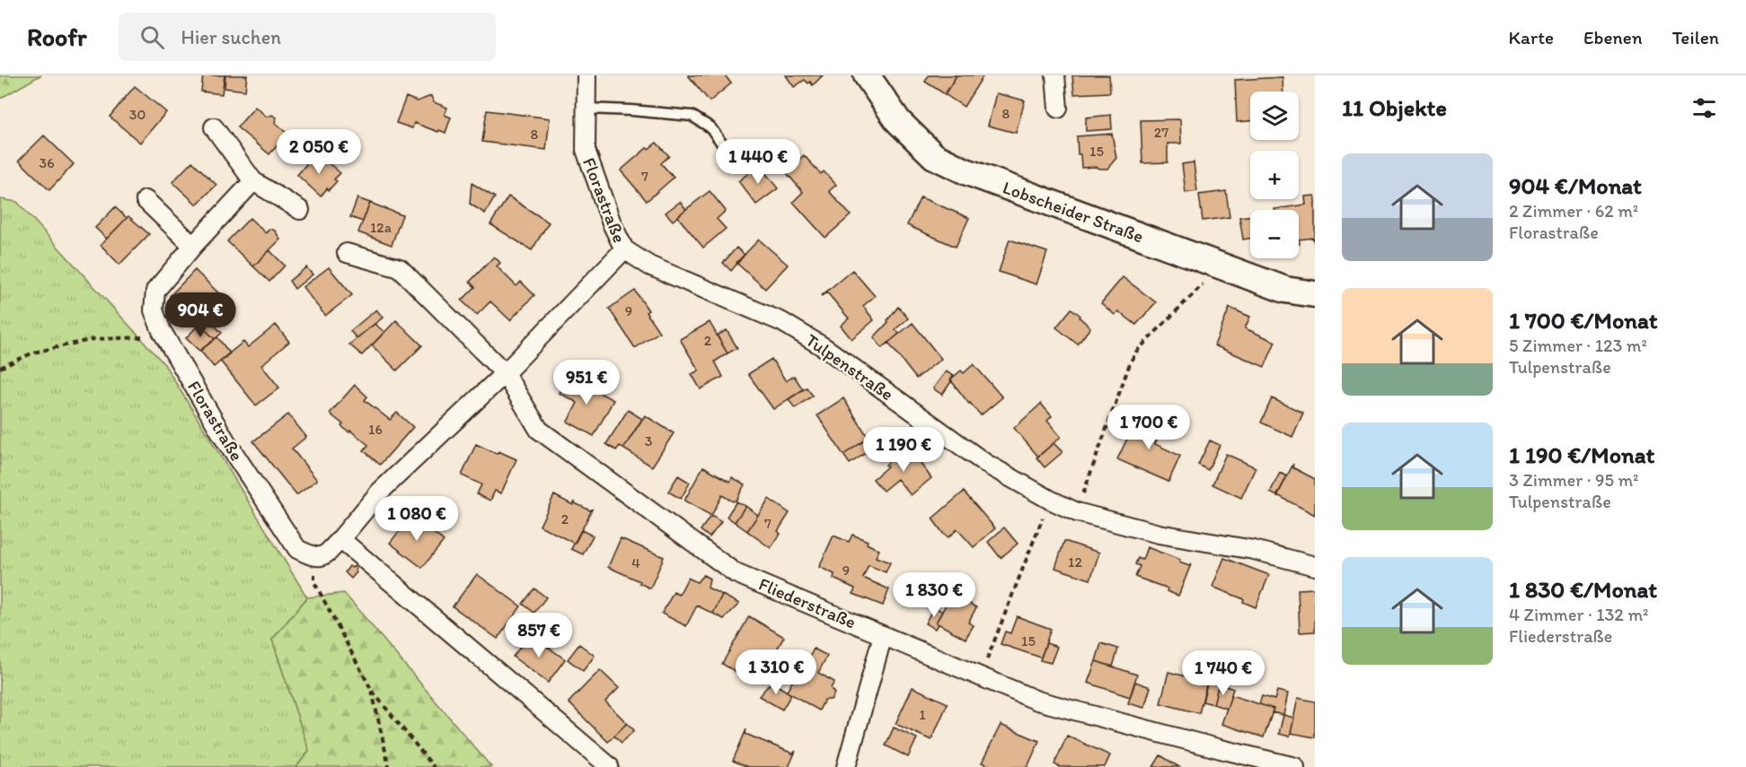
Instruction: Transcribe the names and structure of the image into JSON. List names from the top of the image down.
{
  "streets": {
    "street": [
      "Florastraße",
      "Lobscheider Straße",
      "Tulpenstraße",
      "Fliederstraße"
    ]
  },
  "crossings": [
    ["Florastraße", "Tulpenstraße"],
    ["Florastraße", "Fliederstraße"]
  ],
  "house_numbers": [
    "8",
    "30",
    "27",
    "8",
    "15",
    "36",
    "7",
    "12a",
    "9",
    "2",
    "16",
    "3",
    "2",
    "7",
    "12",
    "4",
    "9",
    "15",
    "1"
  ],
  "page": {
    "header": "Roofr",
    "search": "Hier suchen",
    "nav": ["Karte", "Ebenen", "Teilen"],
    "heading": "11 Objekte",
    "map_buttons": ["+", "−"],
    "price": [
      "2 050 €",
      "1 440 €",
      "904 €",
      "951 €",
      "1 700 €",
      "1 190 €",
      "1 080 €",
      "1 830 €",
      "857 €",
      "1 310 €",
      "1 740 €"
    ],
    "list": [
      {
        "name": "904 €/Monat",
        "note": "2 Zimmer · 62 m² · Florastraße"
      },
      {
        "name": "1 700 €/Monat",
        "note": "5 Zimmer · 123 m² · Tulpenstraße"
      },
      {
        "name": "1 190 €/Monat",
        "note": "3 Zimmer · 95 m² · Tulpenstraße"
      },
      {
        "name": "1 830 €/Monat",
        "note": "4 Zimmer · 132 m² · Fliederstraße"
      }
    ]
  }
}
